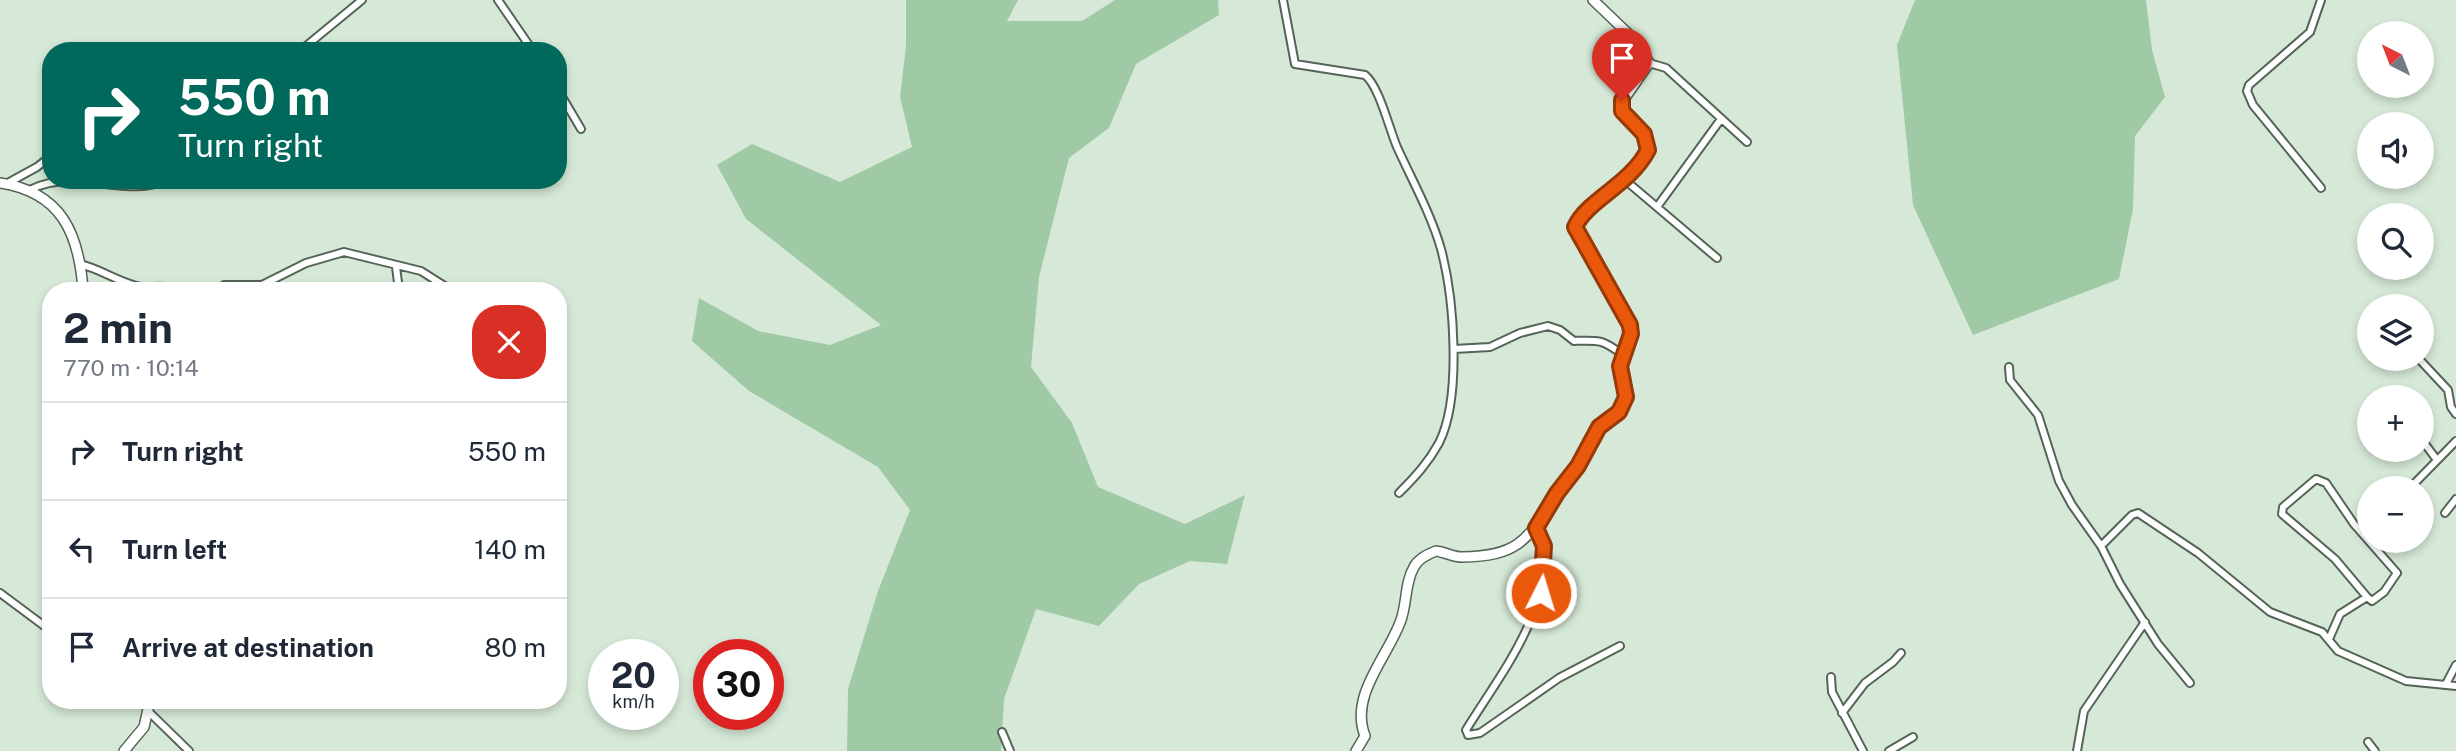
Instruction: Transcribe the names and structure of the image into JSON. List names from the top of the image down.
{
  "north": "top left",
  "page": {
    "map_buttons": ["+", "−"],
    "turn": ["550 m", "Turn right"],
    "heading": ["2 min", "770 m · 10:14"],
    "list": [
      {
        "name": "Turn right",
        "value": "550 m"
      },
      {
        "name": "Turn left",
        "value": "140 m"
      },
      {
        "name": "Arrive at destination",
        "value": "80 m"
      }
    ],
    "speed": "20 km/h",
    "limit": "30"
  }
}
